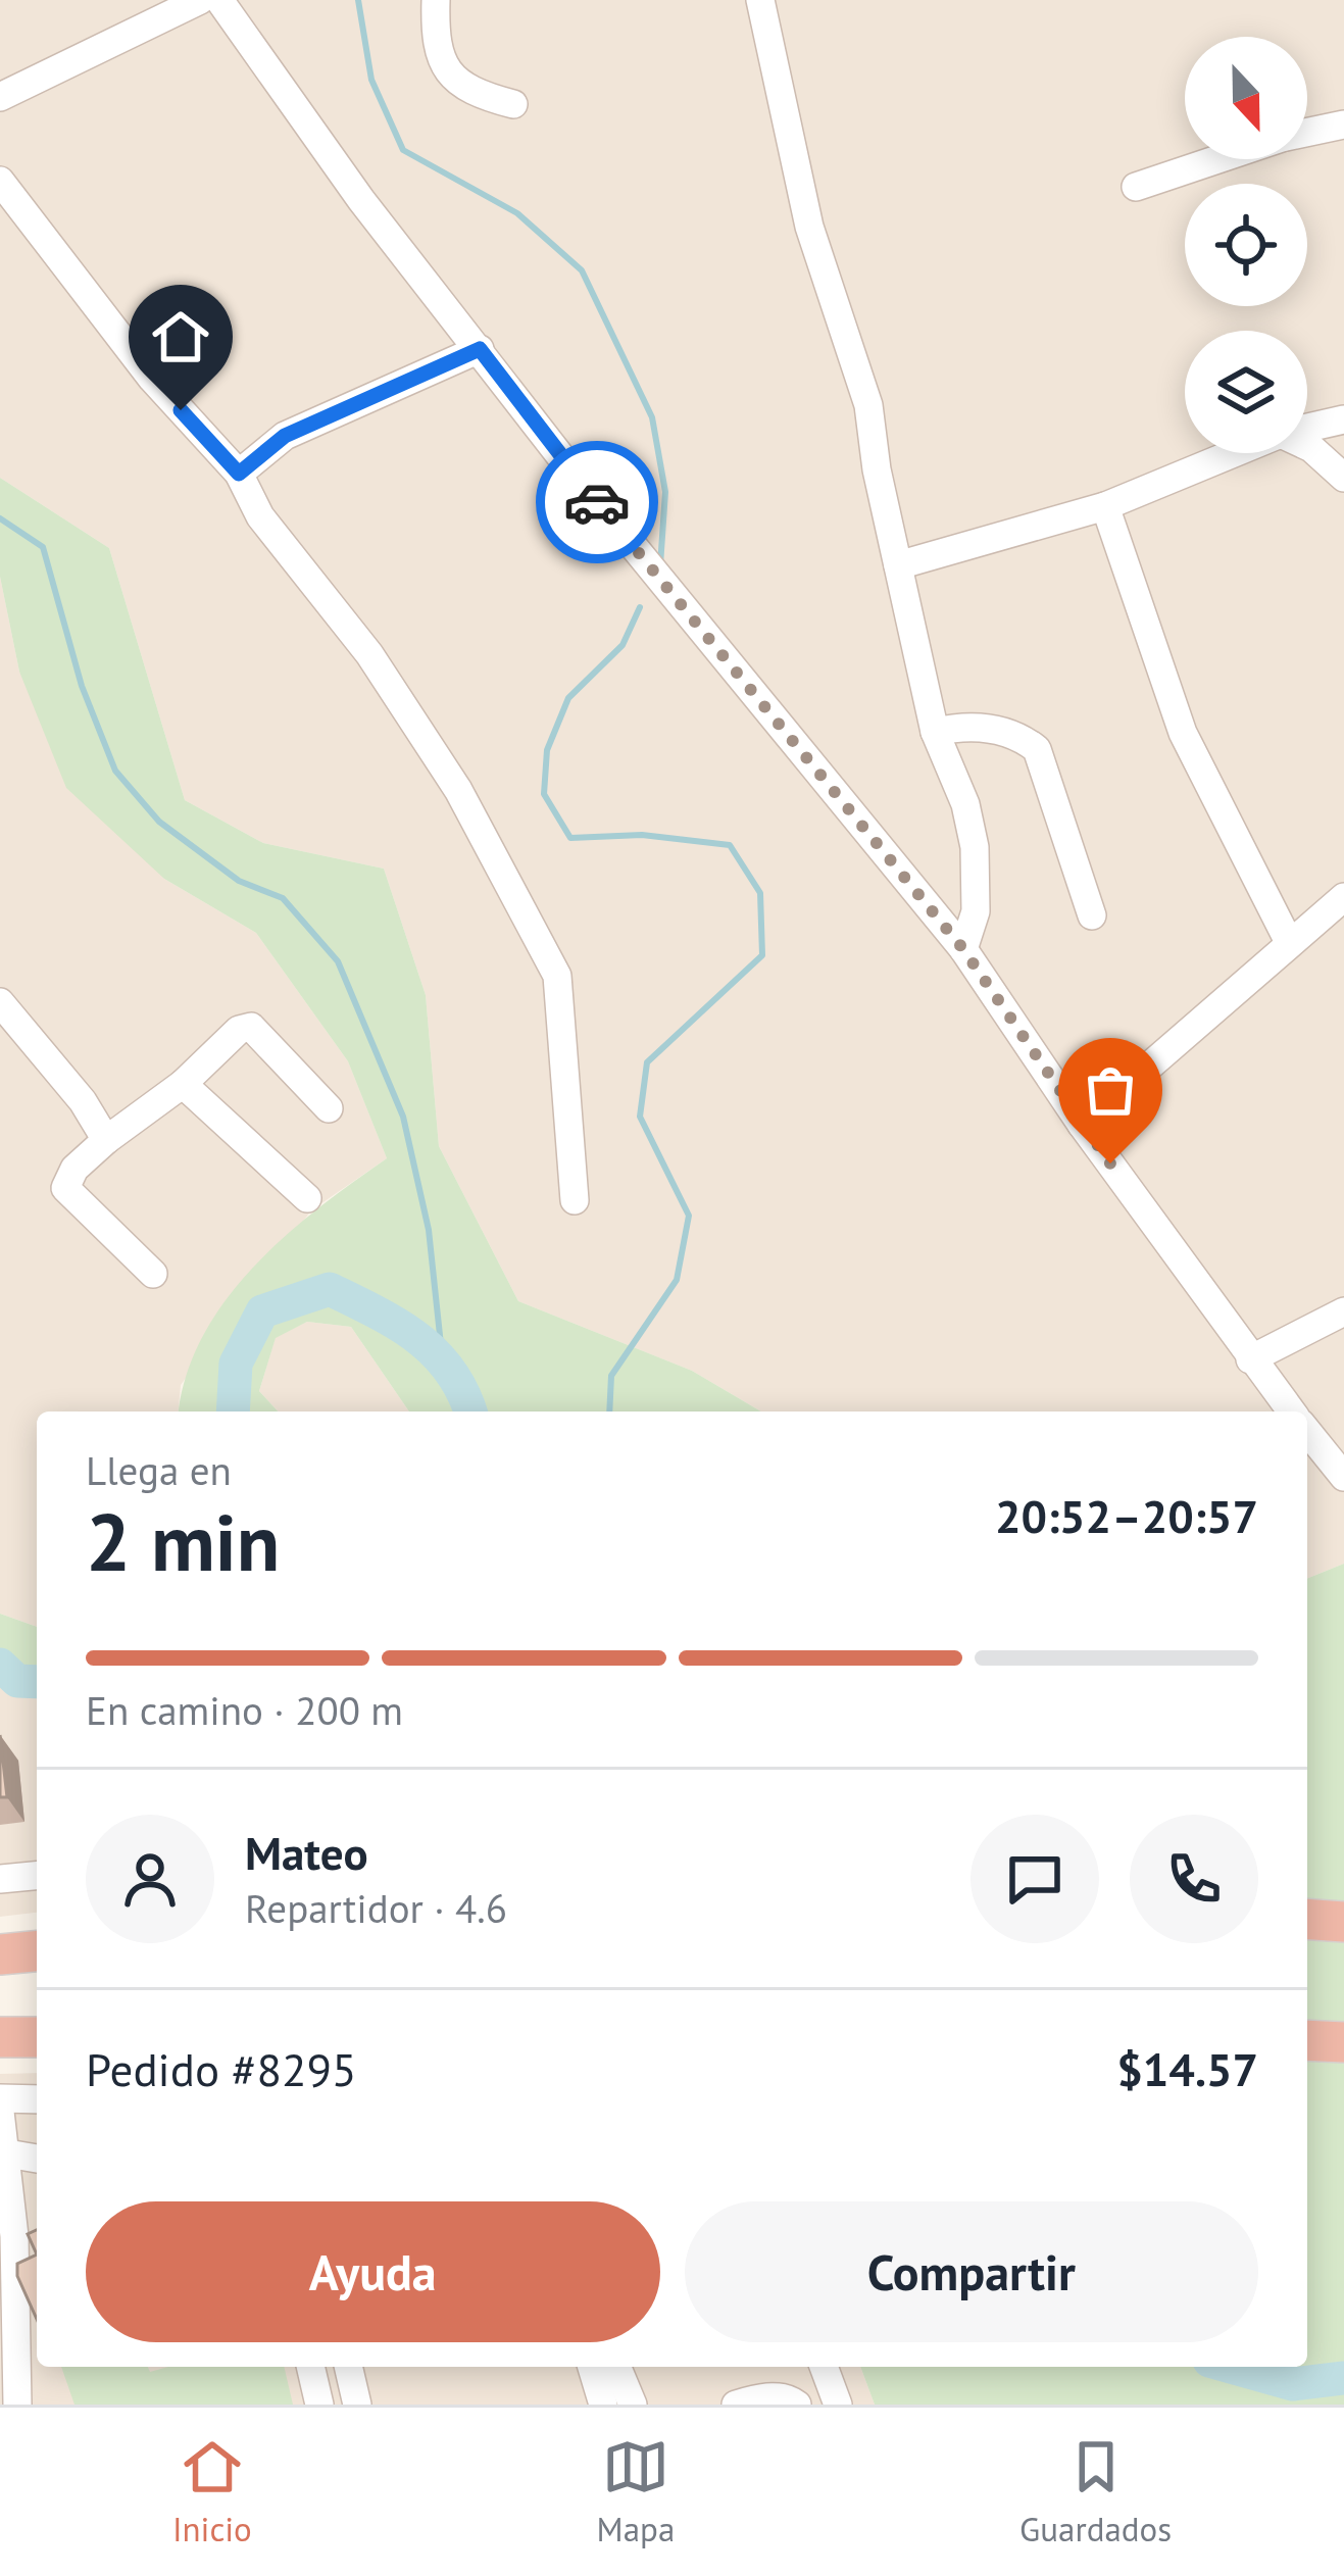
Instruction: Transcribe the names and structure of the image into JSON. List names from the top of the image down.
{
  "north": "bottom",
  "page": {
    "heading": ["2 min", "Llega en", "20:52–20:57"],
    "panel": [
      "Mateo",
      "Repartidor · 4.6",
      "Pedido #8295",
      "$14.57"
    ],
    "bar": "En camino · 200 m",
    "buttons": ["Ayuda", "Compartir"],
    "tabs": ["Inicio", "Mapa", "Guardados"]
  }
}
